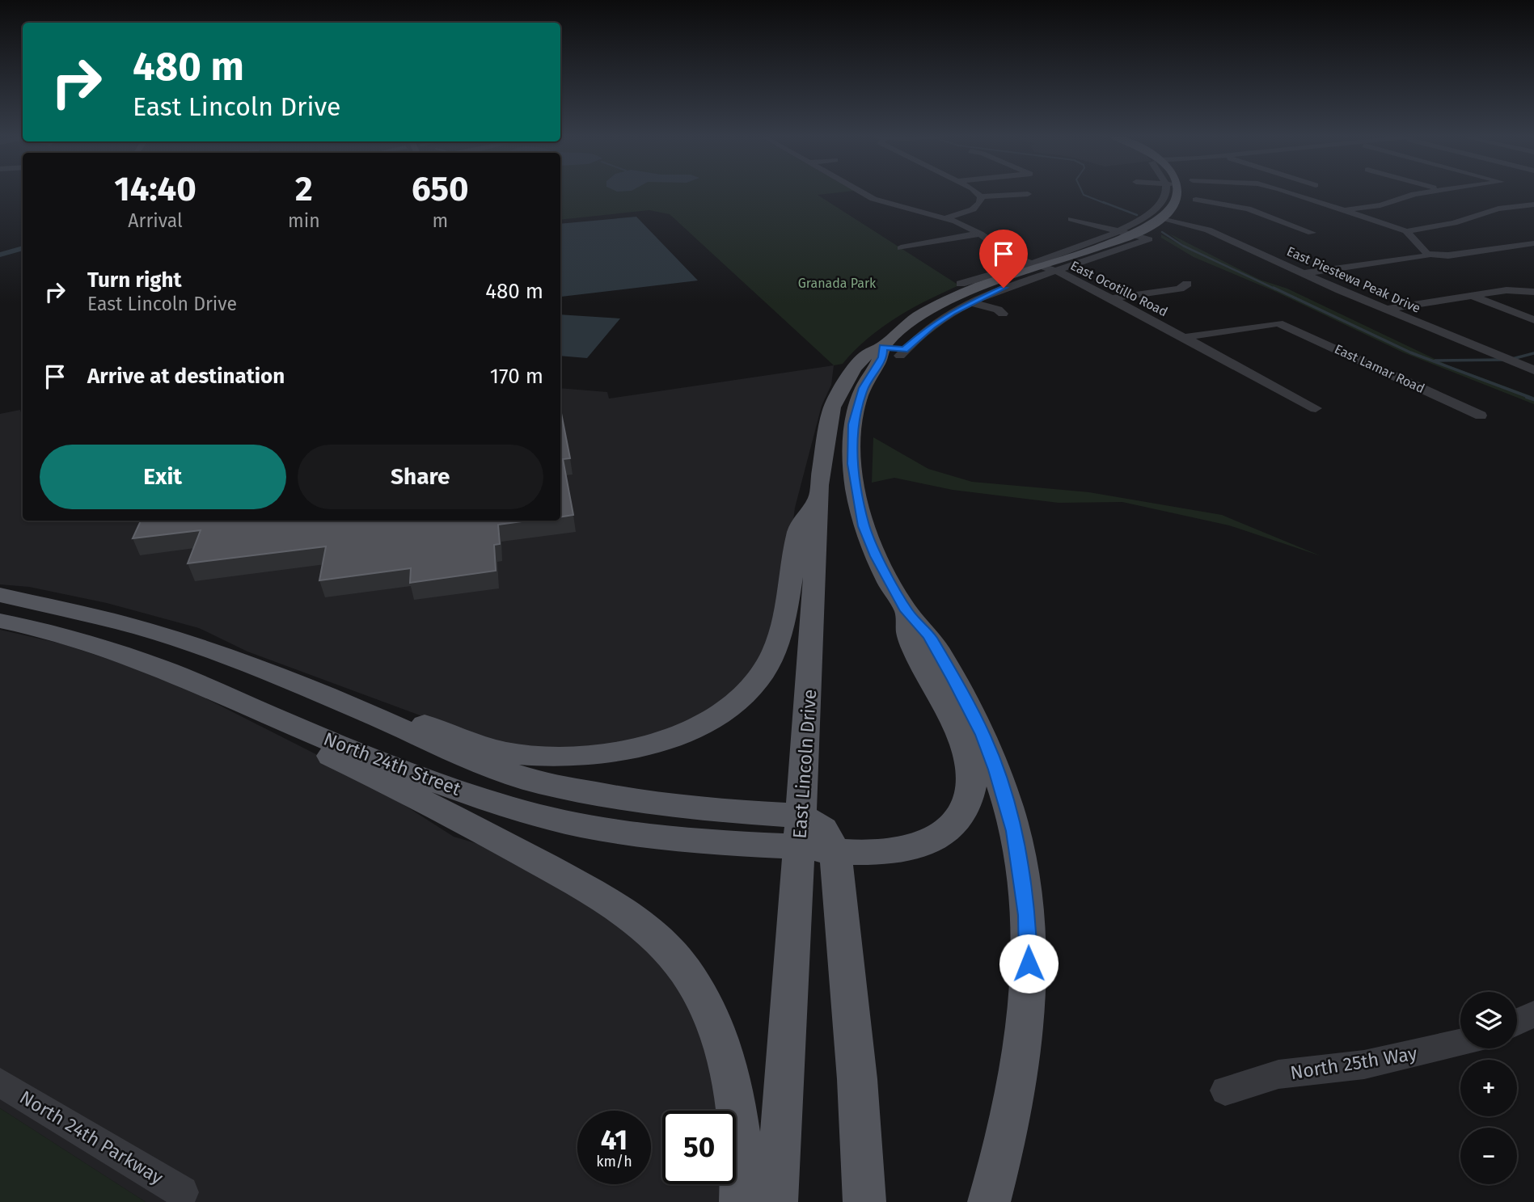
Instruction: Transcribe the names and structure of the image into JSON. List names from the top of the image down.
{
  "streets": {
    "main road": ["North 24th Street", "East Lincoln Drive"],
    "street": [
      "East Piestewa Peak Drive",
      "East Ocotillo Road",
      "East Lamar Road",
      "North 25th Way",
      "North 24th Parkway"
    ]
  },
  "crossings": [
    ["East Piestewa Peak Drive", "East Lincoln Drive"],
    ["East Ocotillo Road", "East Lamar Road"],
    ["East Ocotillo Road", "East Lincoln Drive"],
    ["North 24th Street", "East Lincoln Drive"]
  ],
  "parks": ["Granada Park"],
  "page": {
    "turn": ["480 m", "East Lincoln Drive"],
    "eta": [
      "14:40",
      "Arrival",
      "2",
      "min",
      "650",
      "m"
    ],
    "list": [
      {
        "name": "Turn right",
        "note": "East Lincoln Drive",
        "value": "480 m"
      },
      {
        "name": "Arrive at destination",
        "value": "170 m"
      }
    ],
    "buttons": ["Exit", "Share"],
    "map_buttons": ["+", "−"],
    "speed": "41 km/h",
    "limit": "50"
  }
}
